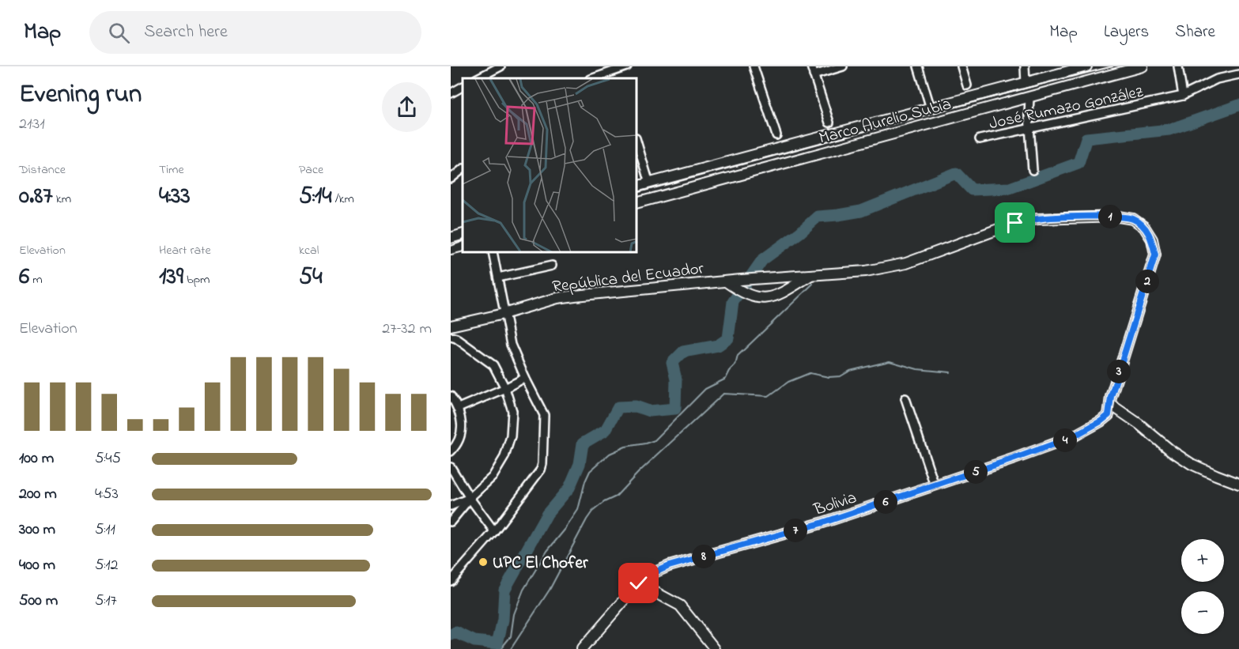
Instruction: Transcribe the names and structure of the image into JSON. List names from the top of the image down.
{
  "streets": {
    "street": [
      "José Rumazo González",
      "Marco Aurelio Subia",
      "República del Ecuador",
      "Bolivia"
    ]
  },
  "crossings": [
    ["República del Ecuador", "Bolivia"]
  ],
  "places": ["UPC El Chofer"],
  "page": {
    "header": "Map",
    "search": "Search here",
    "nav": ["Map", "Layers", "Share"],
    "heading": ["Evening run", "21:31"],
    "stats": [
      ["Distance", "0.87 km"],
      ["Time", "4:33"],
      ["Pace", "5:14 /km"],
      ["Elevation", "6 m"],
      ["Heart rate", "139 bpm"],
      ["kcal", "54"]
    ],
    "pins": [
      "1",
      "2",
      "3",
      "4",
      "5",
      "6",
      "7",
      "8"
    ],
    "chart": ["Elevation", "27–32 m"],
    "list": [
      {
        "name": "100 m",
        "note": "5:45"
      },
      {
        "name": "200 m",
        "note": "4:53"
      },
      {
        "name": "300 m",
        "note": "5:11"
      },
      {
        "name": "400 m",
        "note": "5:12"
      },
      {
        "name": "500 m",
        "note": "5:17"
      }
    ],
    "map_buttons": ["+", "−"]
  }
}
